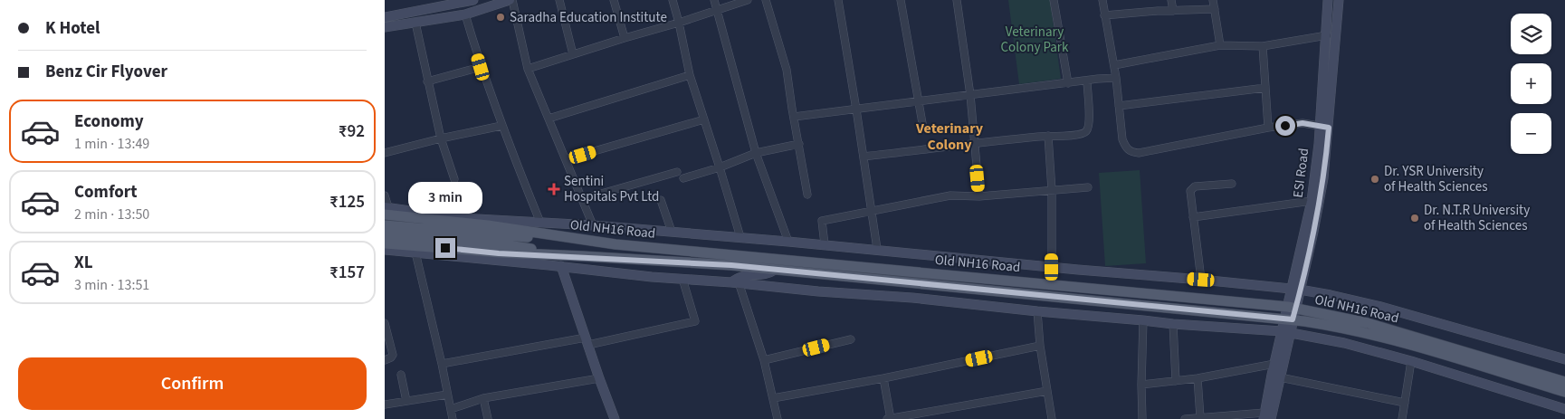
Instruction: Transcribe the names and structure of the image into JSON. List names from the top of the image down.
{
  "streets": {
    "main road": ["Old NH16 Road"],
    "street": ["ESI Road"]
  },
  "crossings": [
    ["ESI Road", "Old NH16 Road"]
  ],
  "districts": ["Veterinary Colony"],
  "parks": ["Veterinary Colony Park"],
  "places": {
    "other": ["Saradha Education Institute", "Dr. YSR University of Health Sciences", "Dr. N.T.R University of Health Sciences"],
    "health": ["Sentini Hospitals Pvt Ltd"]
  },
  "page": {
    "banner": ["K Hotel", "Benz Cir Flyover"],
    "map_buttons": ["+", "−"],
    "list": [
      {
        "name": "Economy",
        "note": "1 min · 13:49",
        "value": "₹92"
      },
      {
        "name": "Comfort",
        "note": "2 min · 13:50",
        "value": "₹125"
      },
      {
        "name": "XL",
        "note": "3 min · 13:51",
        "value": "₹157"
      }
    ],
    "bubble": "3 min",
    "buttons": "Confirm"
  }
}
